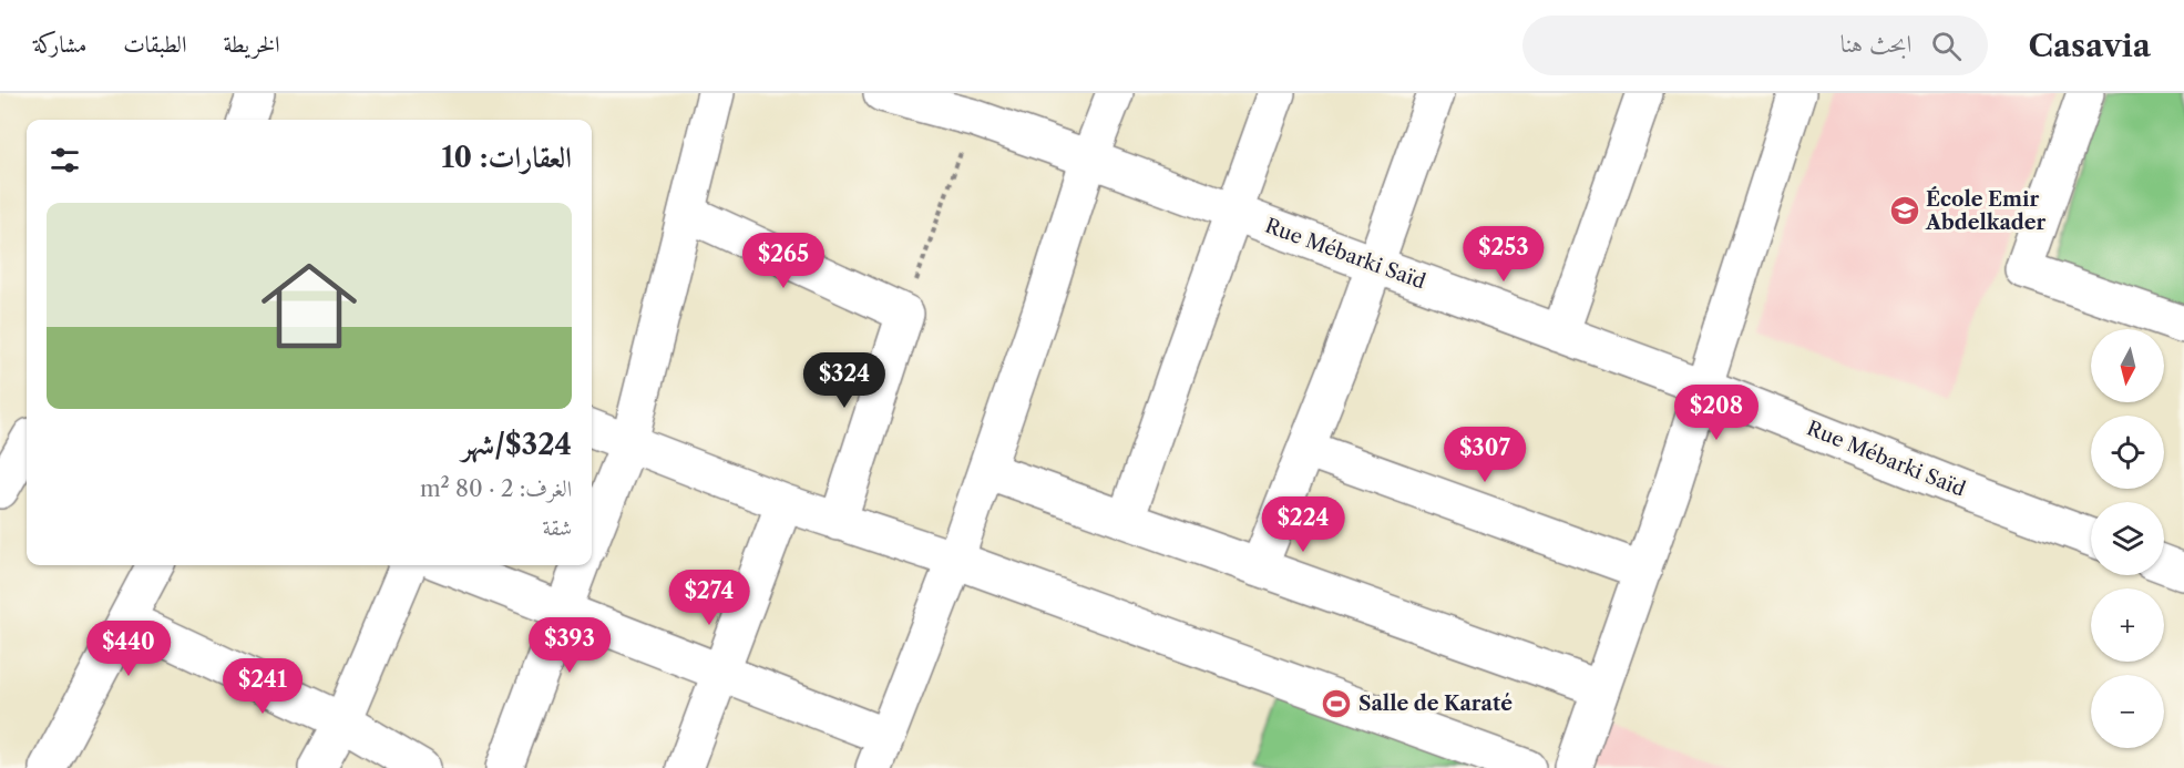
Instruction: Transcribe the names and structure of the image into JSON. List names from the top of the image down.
{
  "streets": {
    "street": ["Rue Mébarki Saïd"]
  },
  "places": {
    "school or university": ["École Emir Abdelkader"],
    "sports": ["Salle de Karaté"]
  },
  "north": "bottom",
  "page": {
    "header": "Casavia",
    "search": "ابحث هنا",
    "nav": ["الخريطة", "الطبقات", "مشاركة"],
    "heading": "العقارات: 10",
    "list": [
      {
        "name": "$324/شهر",
        "note": "الغرف: 2 · 80 m² · شقة"
      }
    ],
    "price": [
      "$253",
      "$265",
      "$324",
      "$208",
      "$307",
      "$224",
      "$274",
      "$393",
      "$440",
      "$241"
    ],
    "map_buttons": ["+", "−"]
  }
}
